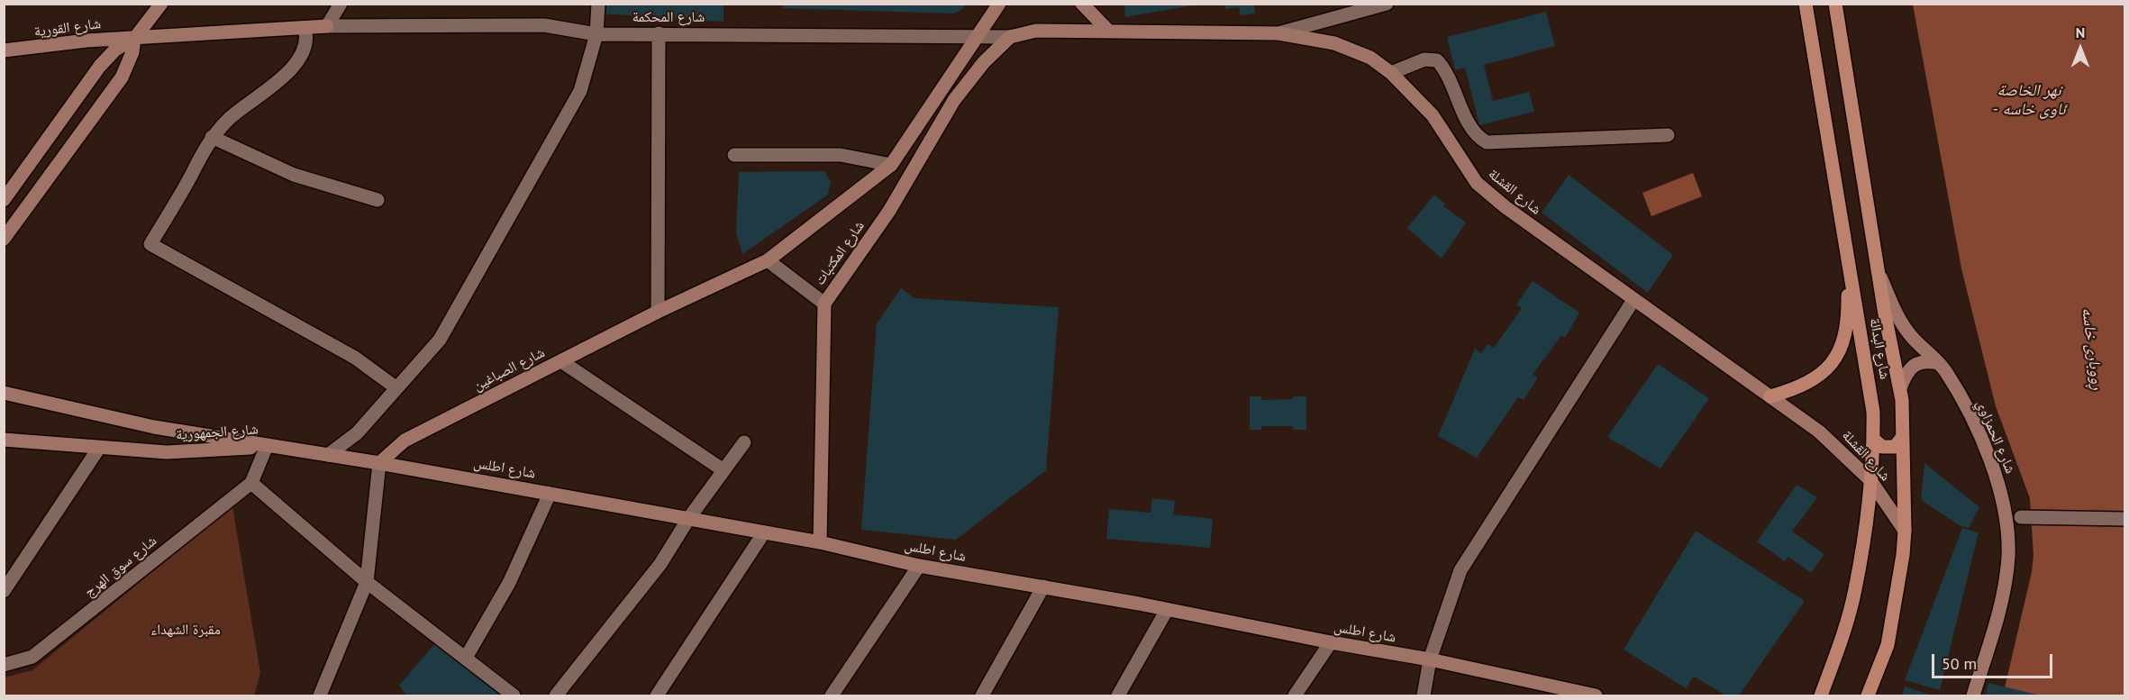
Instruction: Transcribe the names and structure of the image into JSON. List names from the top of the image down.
{
  "streets": {
    "main road": ["شارع البدالة"],
    "street": [
      "شارع المحكمة",
      "شارع القورية",
      "شارع القشلة",
      "شارع المكتبات",
      "شارع الصباغين",
      "شارع الجمهورية",
      "شارع الحمزاوي",
      "شارع اطلس",
      "شارع سوق الهرج"
    ]
  },
  "crossings": [
    ["شارع المحكمة", "شارع القورية"],
    ["شارع المحكمة", "شارع القشلة"],
    ["شارع المحكمة", "شارع المكتبات"],
    ["شارع القشلة", "شارع المكتبات"],
    ["شارع القشلة", "شارع البدالة"],
    ["شارع المكتبات", "شارع الصباغين"],
    ["شارع المكتبات", "شارع اطلس"],
    ["شارع البدالة", "شارع الحمزاوي"],
    ["شارع الصباغين", "شارع اطلس"],
    ["شارع الجمهورية", "شارع اطلس"]
  ],
  "water": ["نهر الخاصة - ئاوی خاسە", "ڕووباری خاسە"],
  "parks": ["مقبرة الشهداء"],
  "scale_bar": "50 m",
  "north": "top"
}
